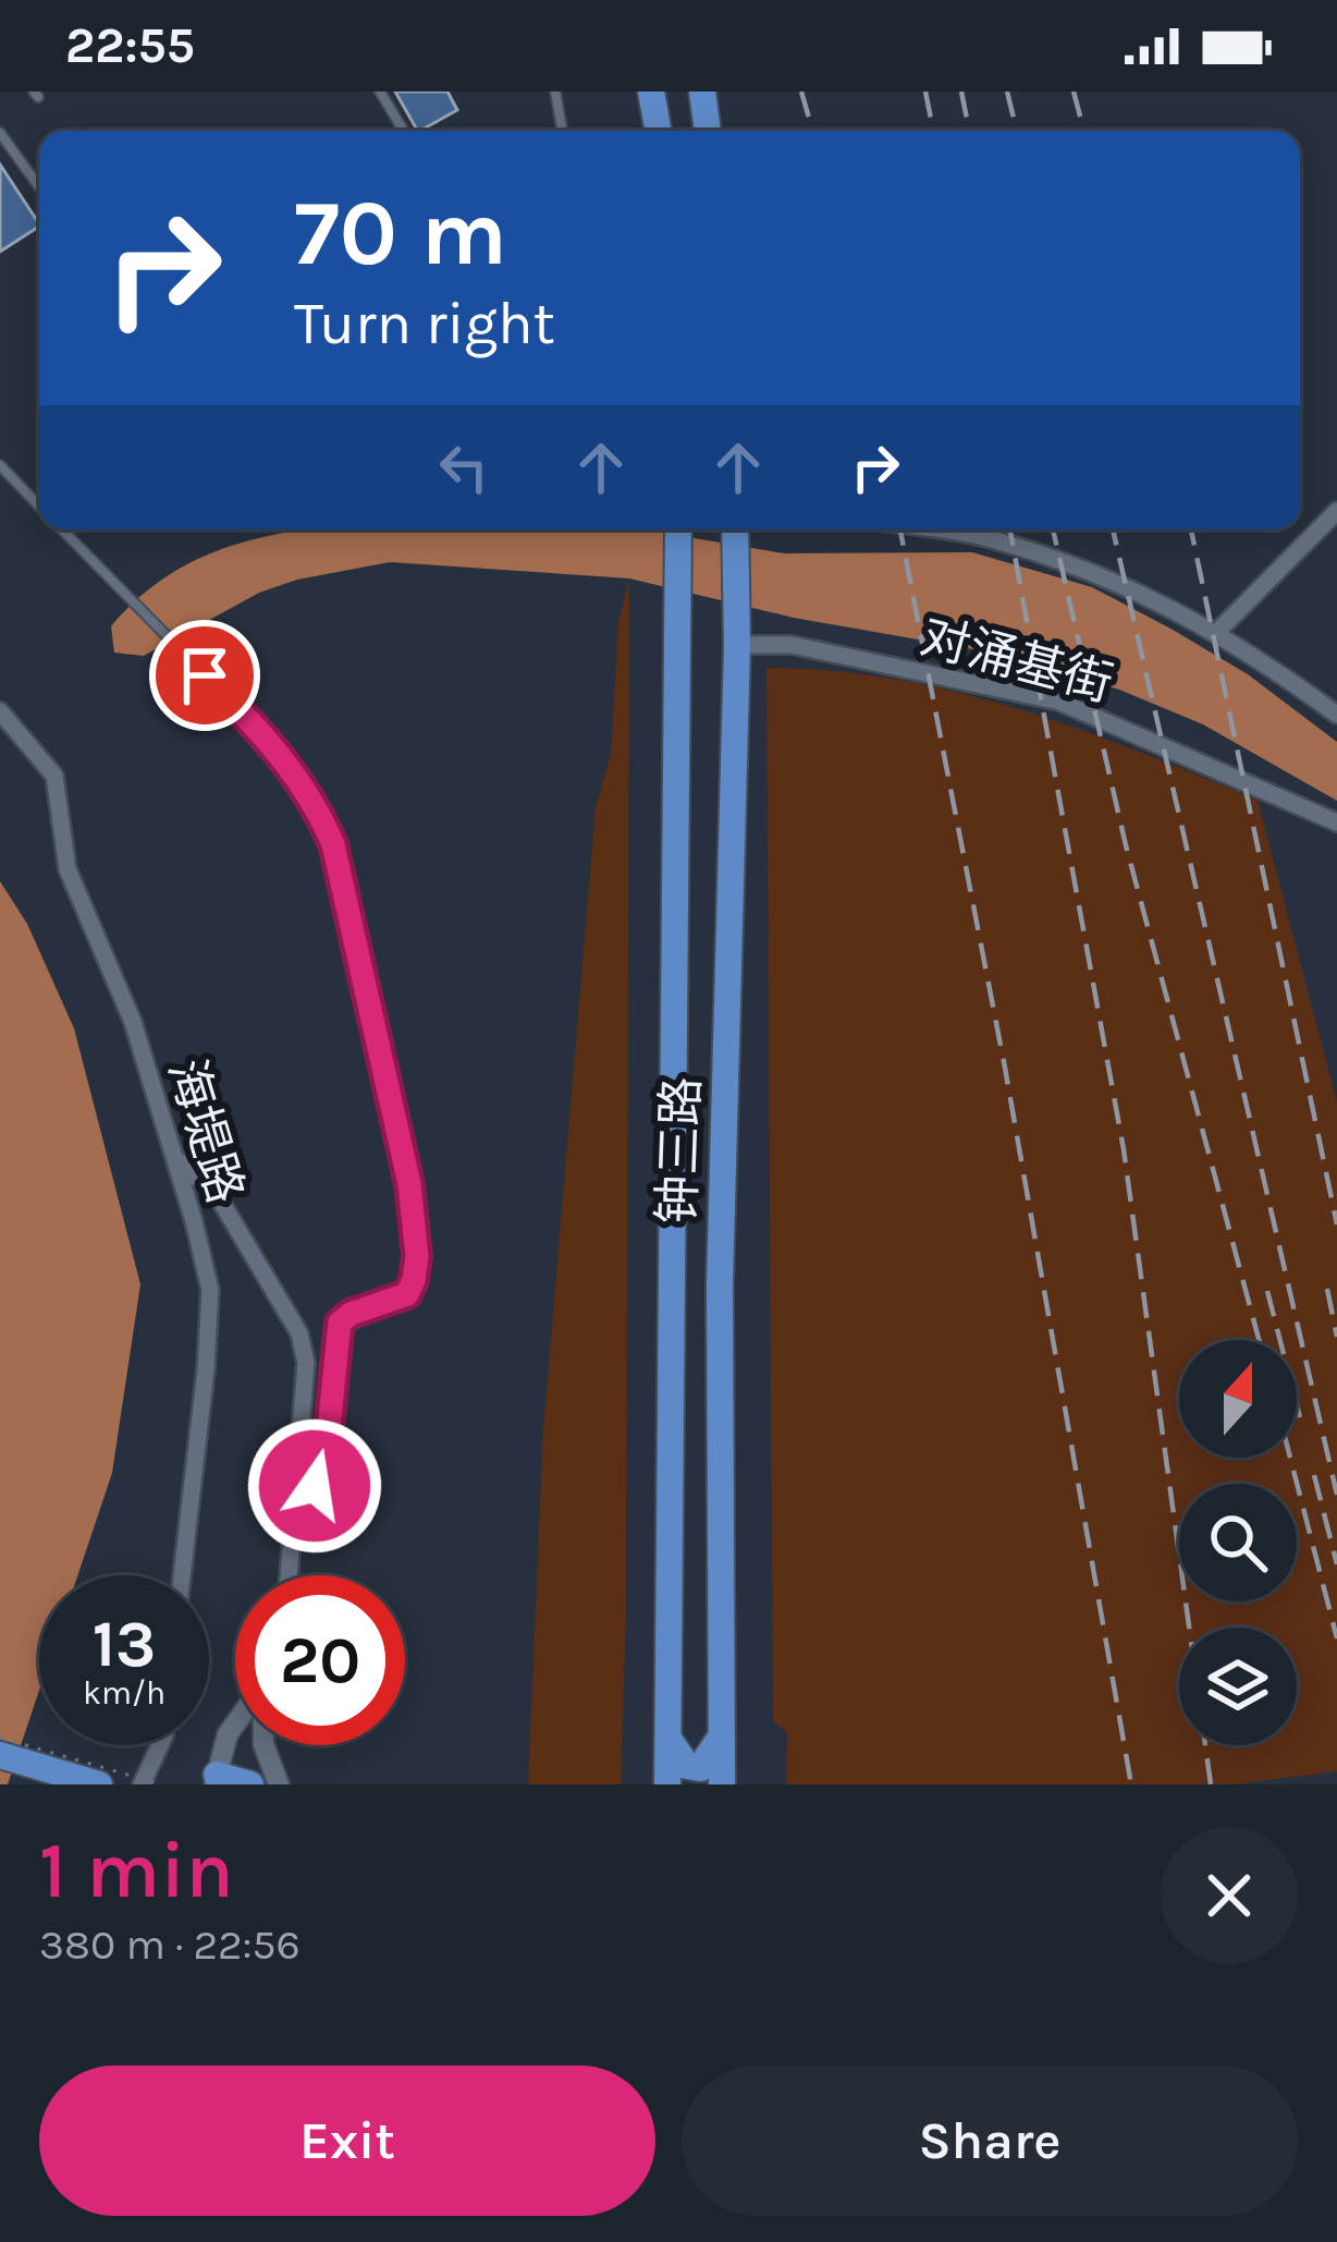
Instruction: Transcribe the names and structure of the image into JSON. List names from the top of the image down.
{
  "streets": {
    "main road": ["钟三路"],
    "street": ["对涌基街", "海堤路"]
  },
  "crossings": [
    ["对涌基街", "钟三路"]
  ],
  "north": "top",
  "page": {
    "status": "22:55",
    "turn": ["70 m", "Turn right"],
    "speed": "13 km/h",
    "limit": "20",
    "heading": ["1 min", "380 m · 22:56"],
    "buttons": ["Exit", "Share"]
  }
}
